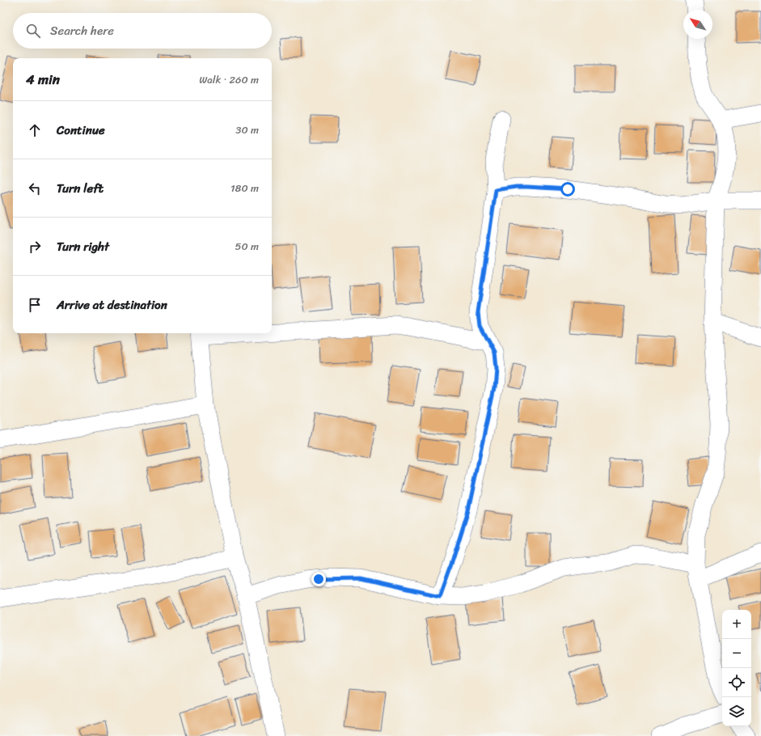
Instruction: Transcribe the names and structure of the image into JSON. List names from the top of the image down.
{
  "north": "top left",
  "page": {
    "search": "Search here",
    "heading": ["4 min", "Walk · 260 m"],
    "list": [
      ["Continue", "30 m"],
      ["Turn left", "180 m"],
      ["Turn right", "50 m"],
      "Arrive at destination"
    ],
    "map_buttons": ["+", "−"]
  }
}
